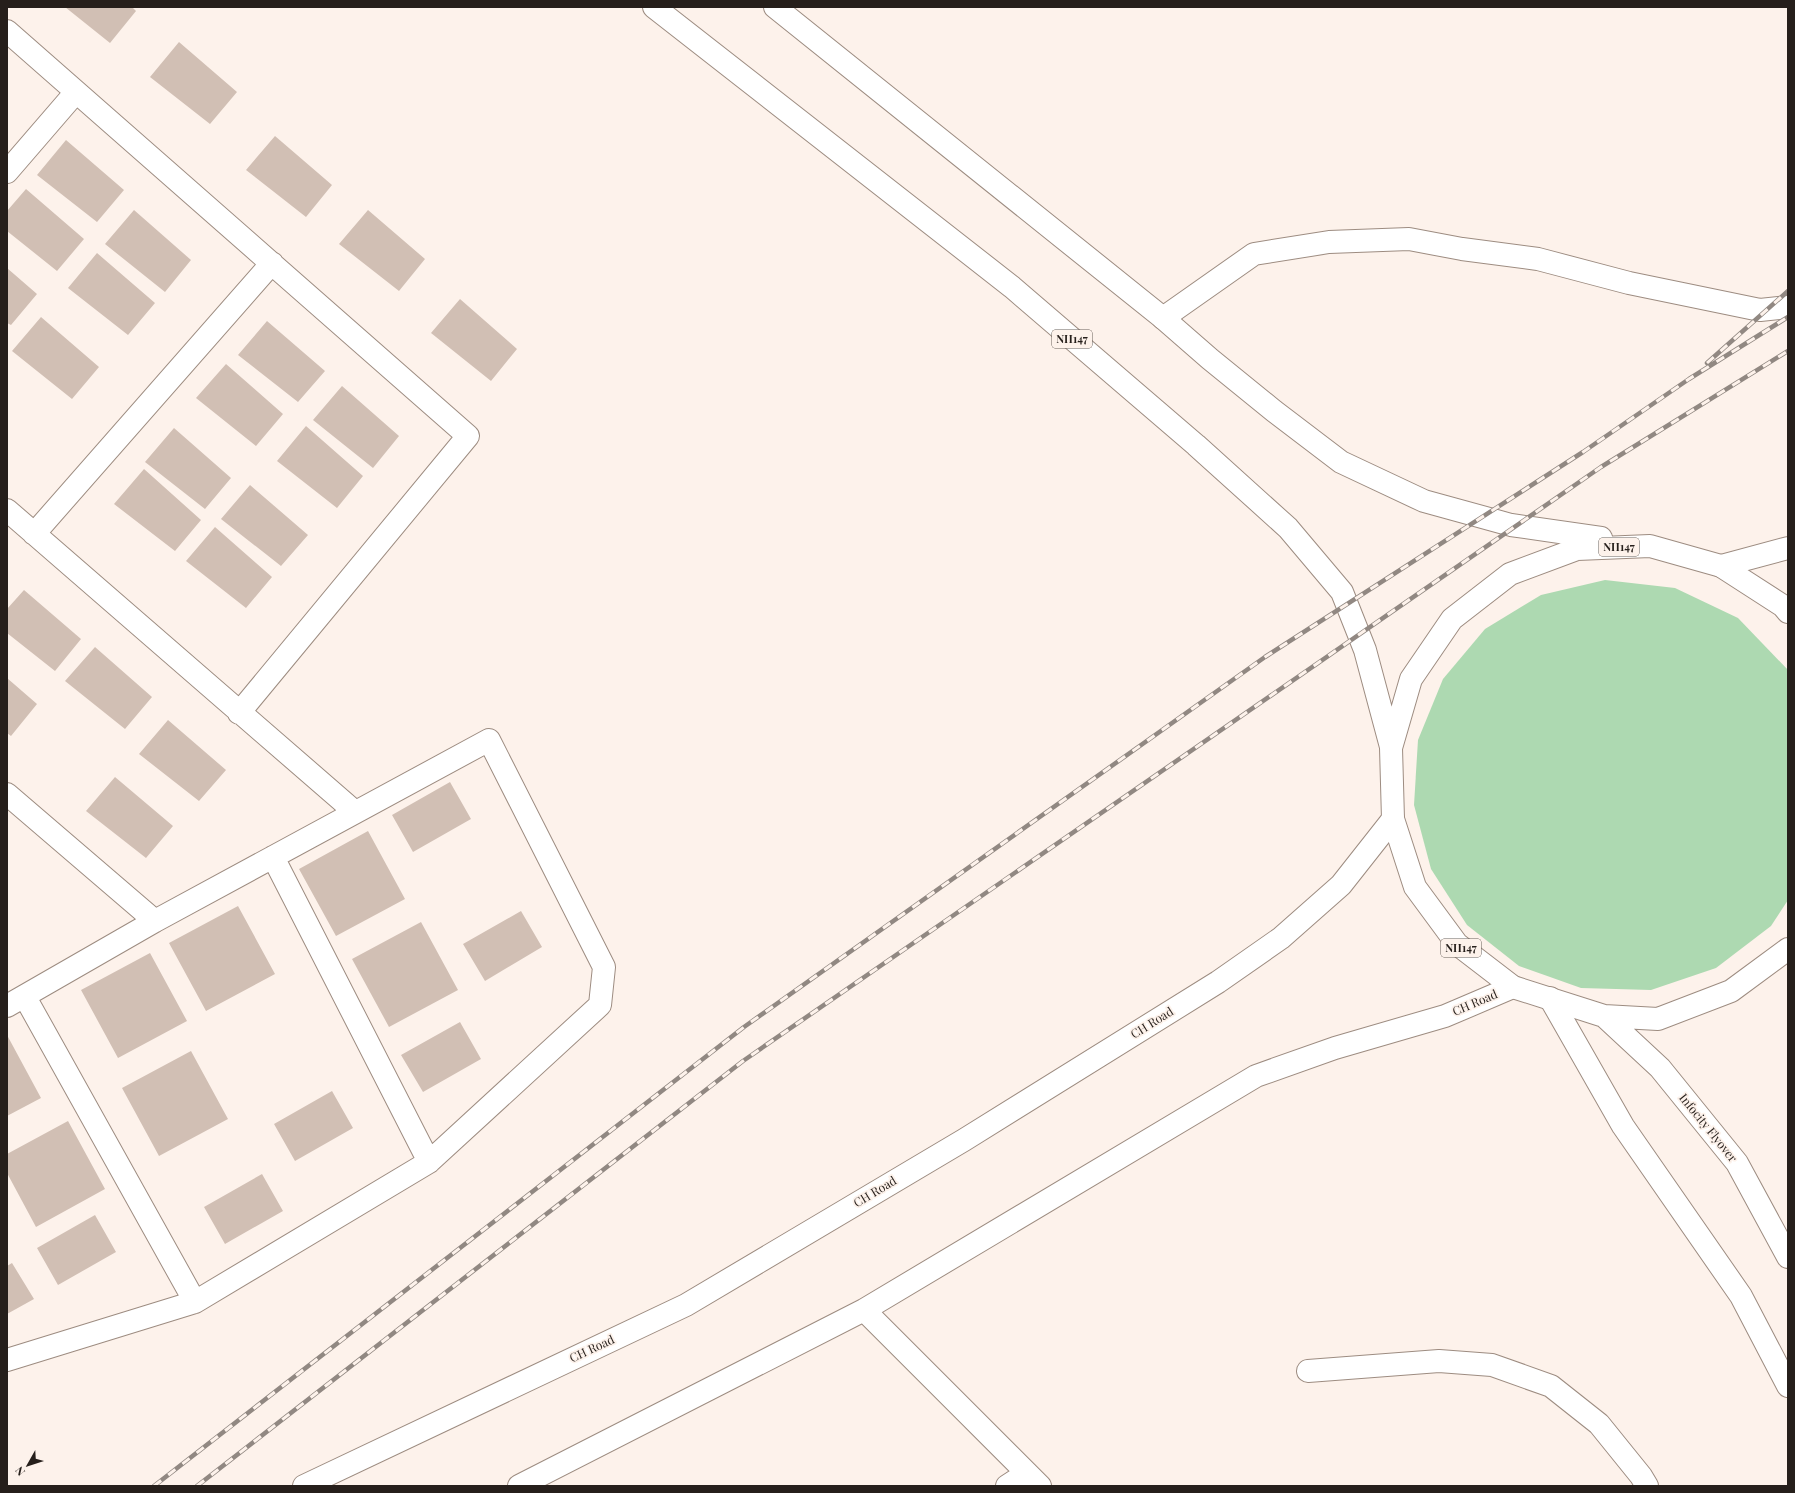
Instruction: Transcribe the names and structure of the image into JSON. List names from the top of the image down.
{
  "streets": {
    "main road": ["NH147", "CH Road", "Infocity Flyover"]
  },
  "crossings": [
    ["NH147", "CH Road"],
    ["NH147", "Infocity Flyover"]
  ],
  "north": "bottom left"
}
